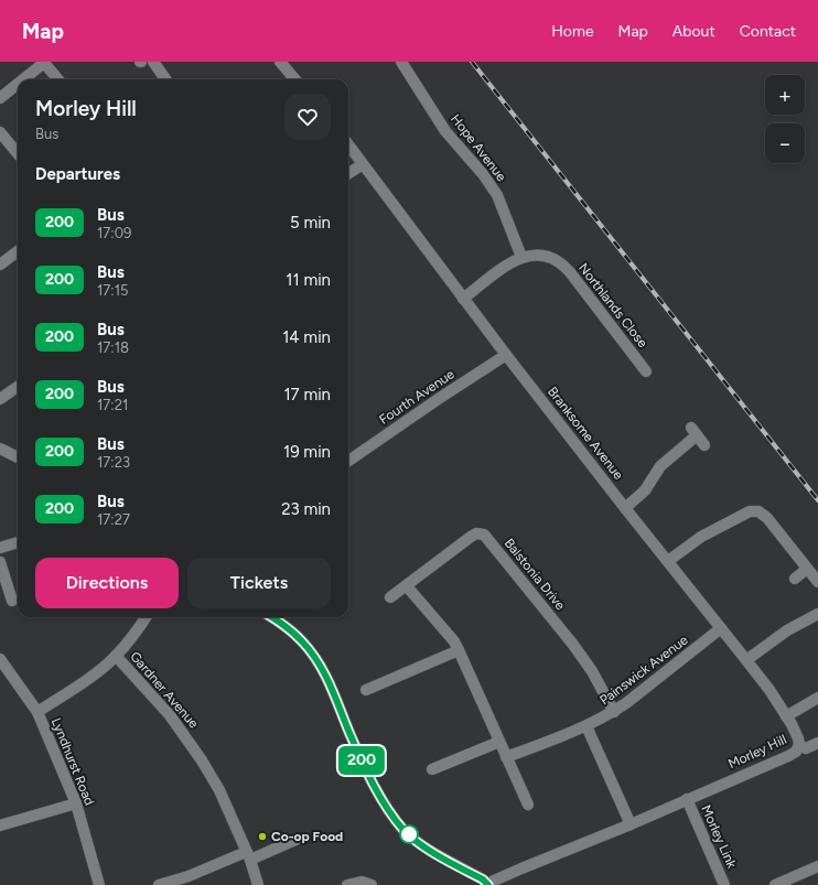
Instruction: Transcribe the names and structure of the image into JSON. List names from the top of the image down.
{
  "streets": {
    "street": [
      "Hope Avenue",
      "Northlands Close",
      "Fourth Avenue",
      "Branksome Avenue",
      "Balstonia Drive",
      "Painswick Avenue",
      "Gardner Avenue",
      "Morley Hill",
      "Lyndhurst Road",
      "Morley Link"
    ]
  },
  "crossings": [
    ["Hope Avenue", "Northlands Close"],
    ["Fourth Avenue", "Branksome Avenue"],
    ["Branksome Avenue", "Painswick Avenue"],
    ["Branksome Avenue", "Morley Hill"],
    ["Balstonia Drive", "Painswick Avenue"],
    ["Morley Hill", "Morley Link"]
  ],
  "places": ["Co-op Food"],
  "lines": ["bus line 200"],
  "page": {
    "header": "Map",
    "nav": [
      "Home",
      "Map",
      "About",
      "Contact"
    ],
    "on_map": "200",
    "map_buttons": ["+", "−"],
    "heading": [
      ["Morley Hill", "Bus"],
      "Departures"
    ],
    "list": [
      {
        "mark": "200",
        "name": "Bus",
        "note": "17:09",
        "value": "5 min"
      },
      {
        "mark": "200",
        "name": "Bus",
        "note": "17:15",
        "value": "11 min"
      },
      {
        "mark": "200",
        "name": "Bus",
        "note": "17:18",
        "value": "14 min"
      },
      {
        "mark": "200",
        "name": "Bus",
        "note": "17:21",
        "value": "17 min"
      },
      {
        "mark": "200",
        "name": "Bus",
        "note": "17:23",
        "value": "19 min"
      },
      {
        "mark": "200",
        "name": "Bus",
        "note": "17:27",
        "value": "23 min"
      }
    ],
    "buttons": ["Directions", "Tickets"]
  }
}
